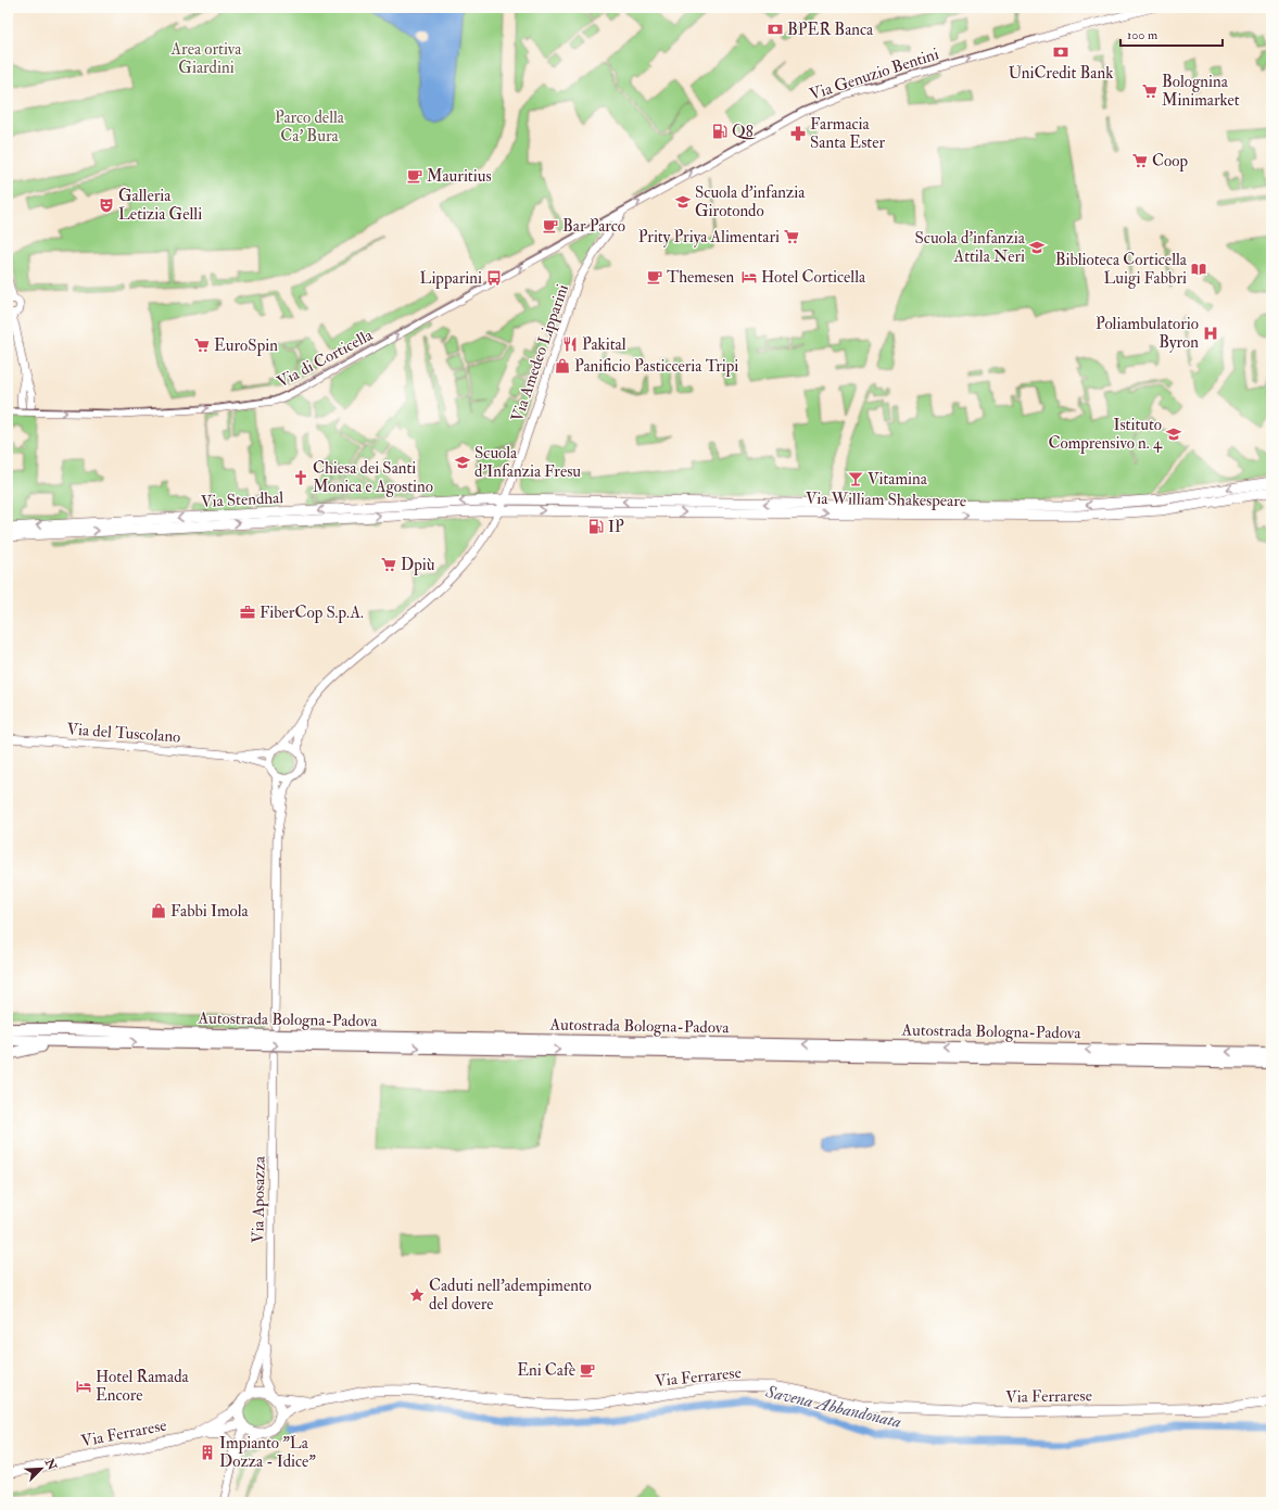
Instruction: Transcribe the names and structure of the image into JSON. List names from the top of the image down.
{
  "streets": {
    "highway": ["Autostrada Bologna-Padova"],
    "main road": ["Via Stendhal", "Via William Shakespeare", "Via Ferrarese"],
    "street": [
      "Via Genuzio Bentini",
      "Via Amedeo Lipparini",
      "Via di Corticella",
      "Via del Tuscolano",
      "Via Aposazza"
    ]
  },
  "crossings": [
    ["Via Genuzio Bentini", "Via Amedeo Lipparini"],
    ["Via Genuzio Bentini", "Via di Corticella"],
    ["Via Amedeo Lipparini", "Via di Corticella"],
    ["Via Amedeo Lipparini", "Via Stendhal"],
    ["Via Amedeo Lipparini", "Via William Shakespeare"],
    ["Via Stendhal", "Via William Shakespeare"],
    ["Via Aposazza", "Via Ferrarese"]
  ],
  "one_way": ["Via Genuzio Bentini", "Via di Corticella"],
  "water": ["Savena Abbandonata"],
  "parks": ["Area ortiva Giardini", "Parco della Ca' Bura"],
  "places": {
    "bank": ["BPER Banca", "UniCredit Bank"],
    "supermarket": [
      "Bolognina Minimarket",
      "Coop",
      "Prity Priya Alimentari",
      "EuroSpin",
      "Dpiù"
    ],
    "fuel station": ["Q8", "IP"],
    "pharmacy": ["Farmacia Santa Ester"],
    "cafe": [
      "Mauritius",
      "Bar Parco",
      "Themesen",
      "Eni Cafè"
    ],
    "school or university": [
      "Scuola d'infanzia Girotondo",
      "Scuola d'infanzia Attila Neri",
      "Istituto Comprensivo n. 4",
      "Scuola d'Infanzia Fresu"
    ],
    "theatre": ["Galleria Letizia Gelli"],
    "library": ["Biblioteca Corticella Luigi Fabbri"],
    "hotel": ["Hotel Corticella", "Hotel Ramada Encore"],
    "bus stop": ["Lipparini"],
    "hospital": ["Poliambulatorio Byron"],
    "restaurant": ["Pakital"],
    "shop": ["Panificio Pasticceria Tripi", "Fabbi Imola"],
    "church": ["Chiesa dei Santi Monica e Agostino"],
    "bar": ["Vitamina"],
    "office": ["FiberCop S.p.A."],
    "place": ["Caduti nell'adempimento del dovere"],
    "building": ["Impianto \"La Dozza - Idice\""]
  },
  "scale_bar": "100 m",
  "north": "top right"
}
